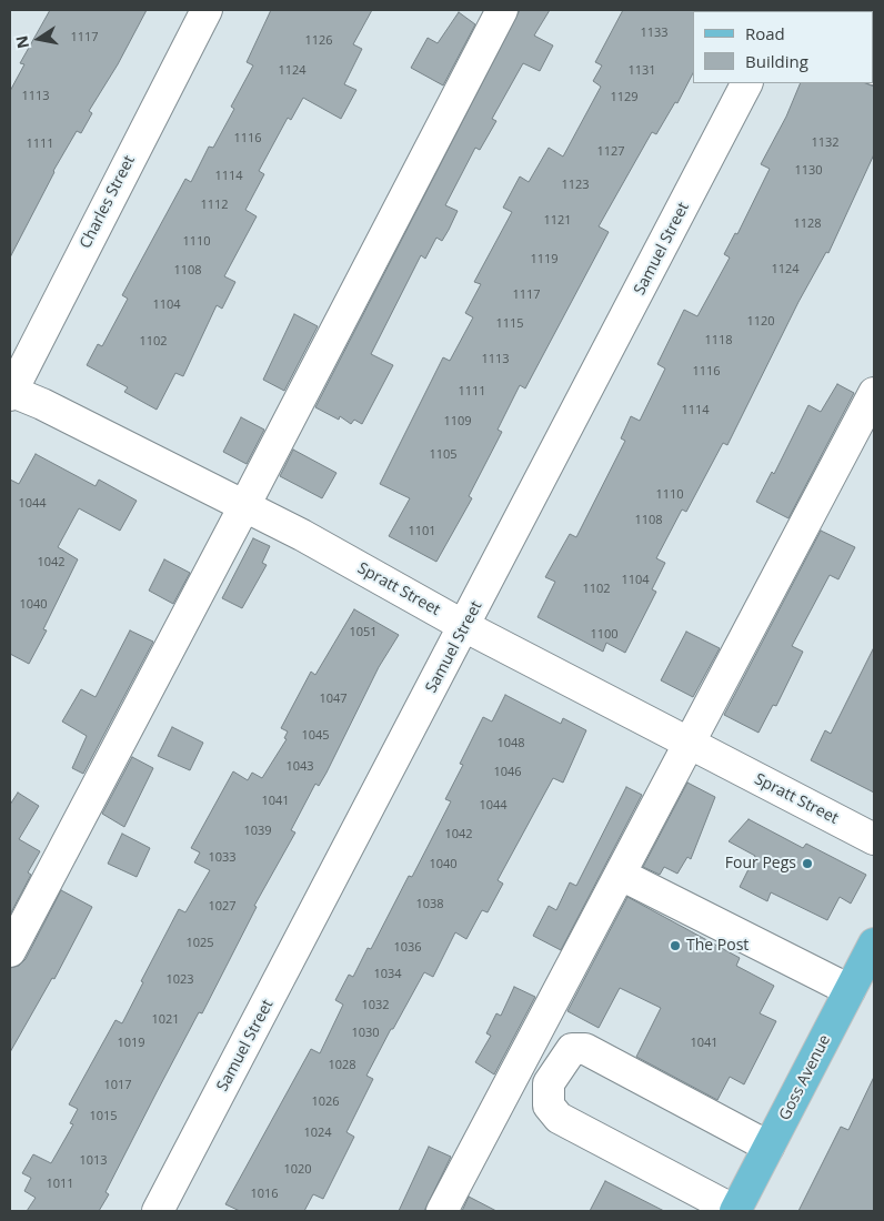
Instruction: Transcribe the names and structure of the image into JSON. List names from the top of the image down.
{
  "streets": {
    "main road": ["Goss Avenue"],
    "street": ["Charles Street", "Samuel Street", "Spratt Street"]
  },
  "crossings": [
    ["Charles Street", "Spratt Street"],
    ["Samuel Street", "Spratt Street"]
  ],
  "places": ["Four Pegs", "The Post"],
  "house_numbers": [
    "1133",
    "1117",
    "1126",
    "1124",
    "1131",
    "1113",
    "1129",
    "1116",
    "1132",
    "1111",
    "1127",
    "1130",
    "1114",
    "1123",
    "1112",
    "1121",
    "1128",
    "1110",
    "1119",
    "1124",
    "1108",
    "1117",
    "1104",
    "1120",
    "1115",
    "1118",
    "1102",
    "1113",
    "1116",
    "1111",
    "1114",
    "1109",
    "1105",
    "1110",
    "1044",
    "1108",
    "1101",
    "1042",
    "1104",
    "1102",
    "1040",
    "1051",
    "1100",
    "1047",
    "1045",
    "1048",
    "1043",
    "1046",
    "1041",
    "1044",
    "1039",
    "1042",
    "1033",
    "1040",
    "1038",
    "1027",
    "1025",
    "1036",
    "1034",
    "1023",
    "1032",
    "1021",
    "1030",
    "1019",
    "1041",
    "1028",
    "1017",
    "1026",
    "1015",
    "1024",
    "1013",
    "1020",
    "1011",
    "1016"
  ],
  "legend": ["Road", "Building"],
  "north": "left"
}
